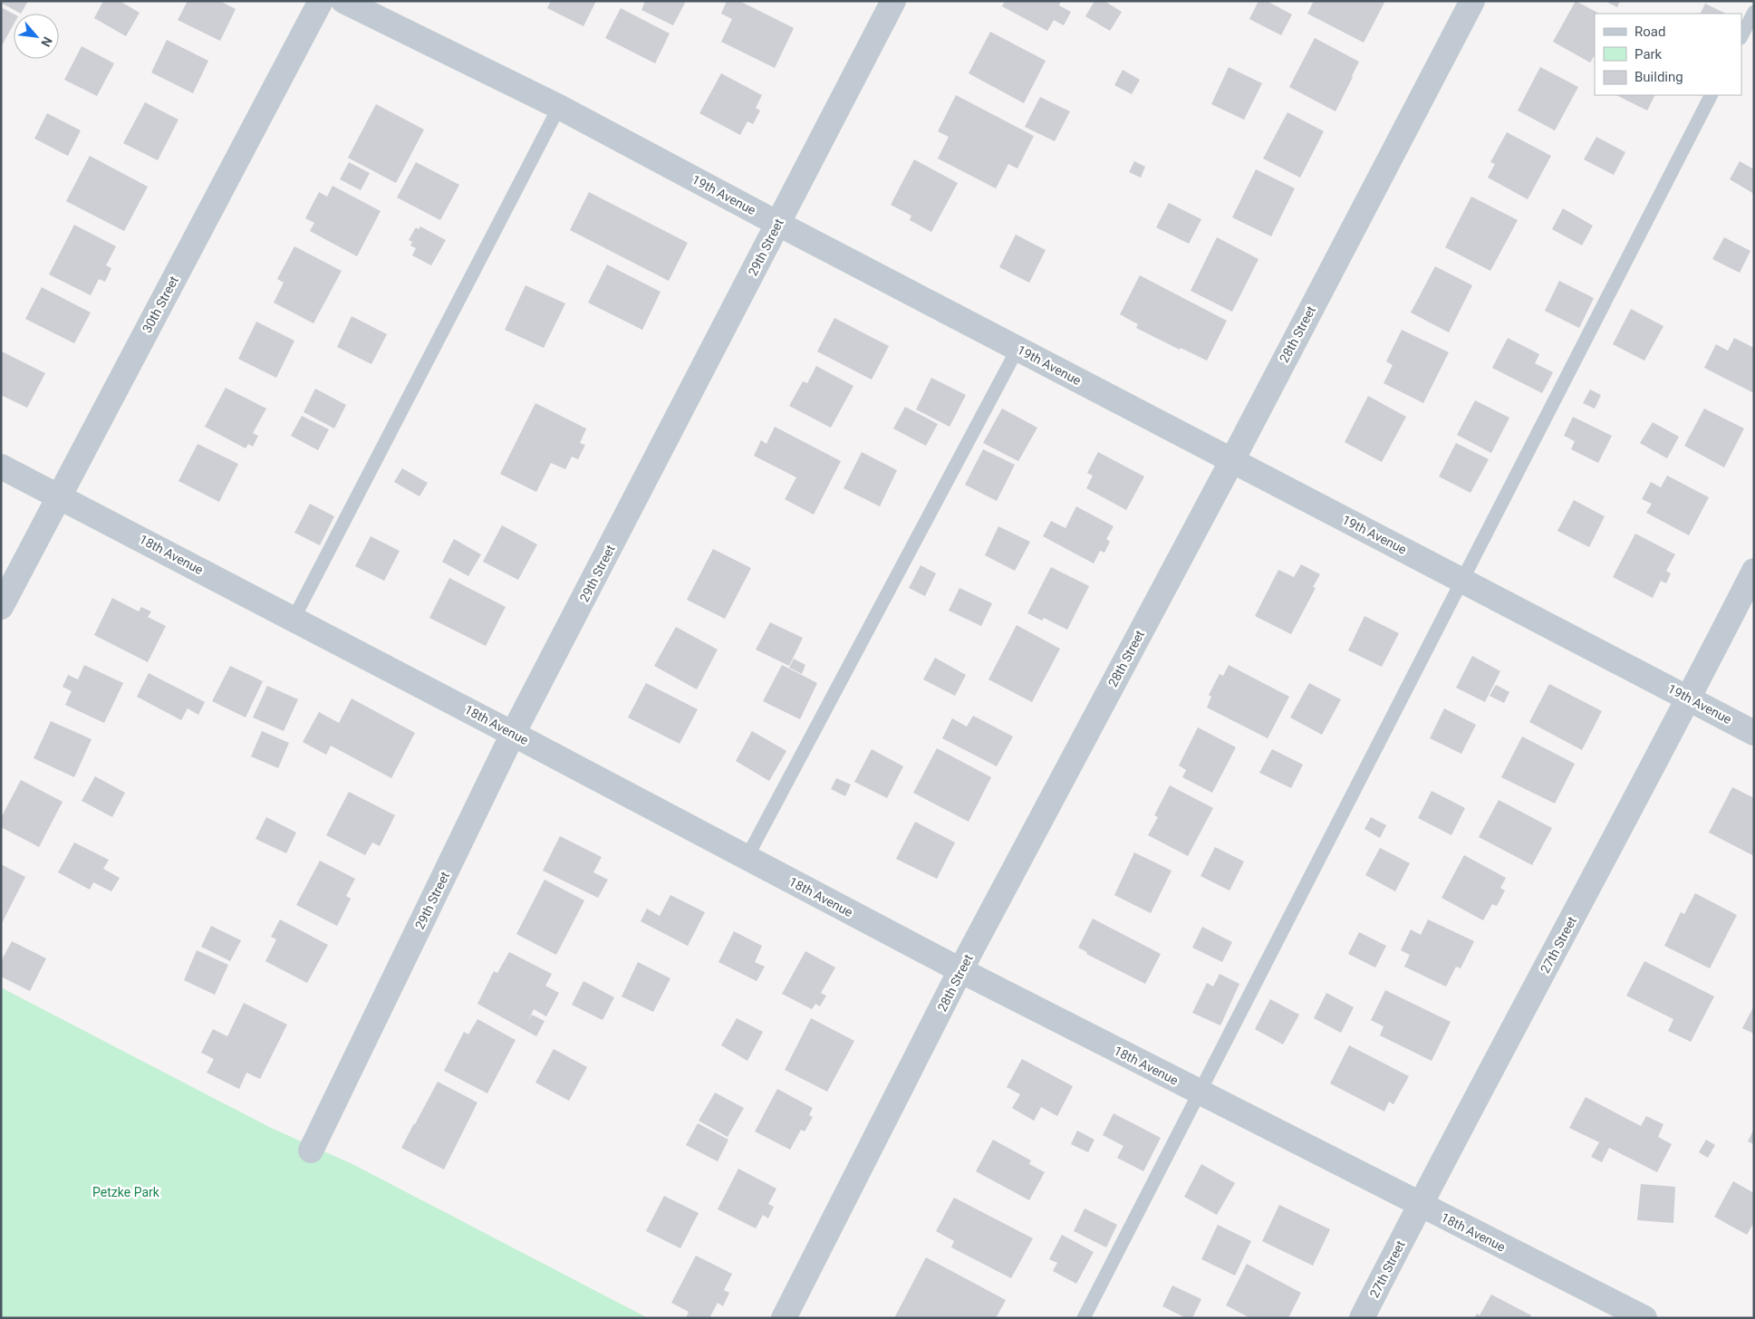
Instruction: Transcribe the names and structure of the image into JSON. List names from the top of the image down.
{
  "streets": {
    "street": [
      "19th Avenue",
      "29th Street",
      "30th Street",
      "28th Street",
      "18th Avenue",
      "27th Street"
    ]
  },
  "crossings": [
    ["19th Avenue", "29th Street"],
    ["19th Avenue", "28th Street"],
    ["19th Avenue", "27th Street"],
    ["29th Street", "18th Avenue"],
    ["30th Street", "18th Avenue"],
    ["28th Street", "18th Avenue"],
    ["18th Avenue", "27th Street"]
  ],
  "parks": ["Petzke Park"],
  "legend": ["Road", "Park", "Building"],
  "north": "bottom right"
}
